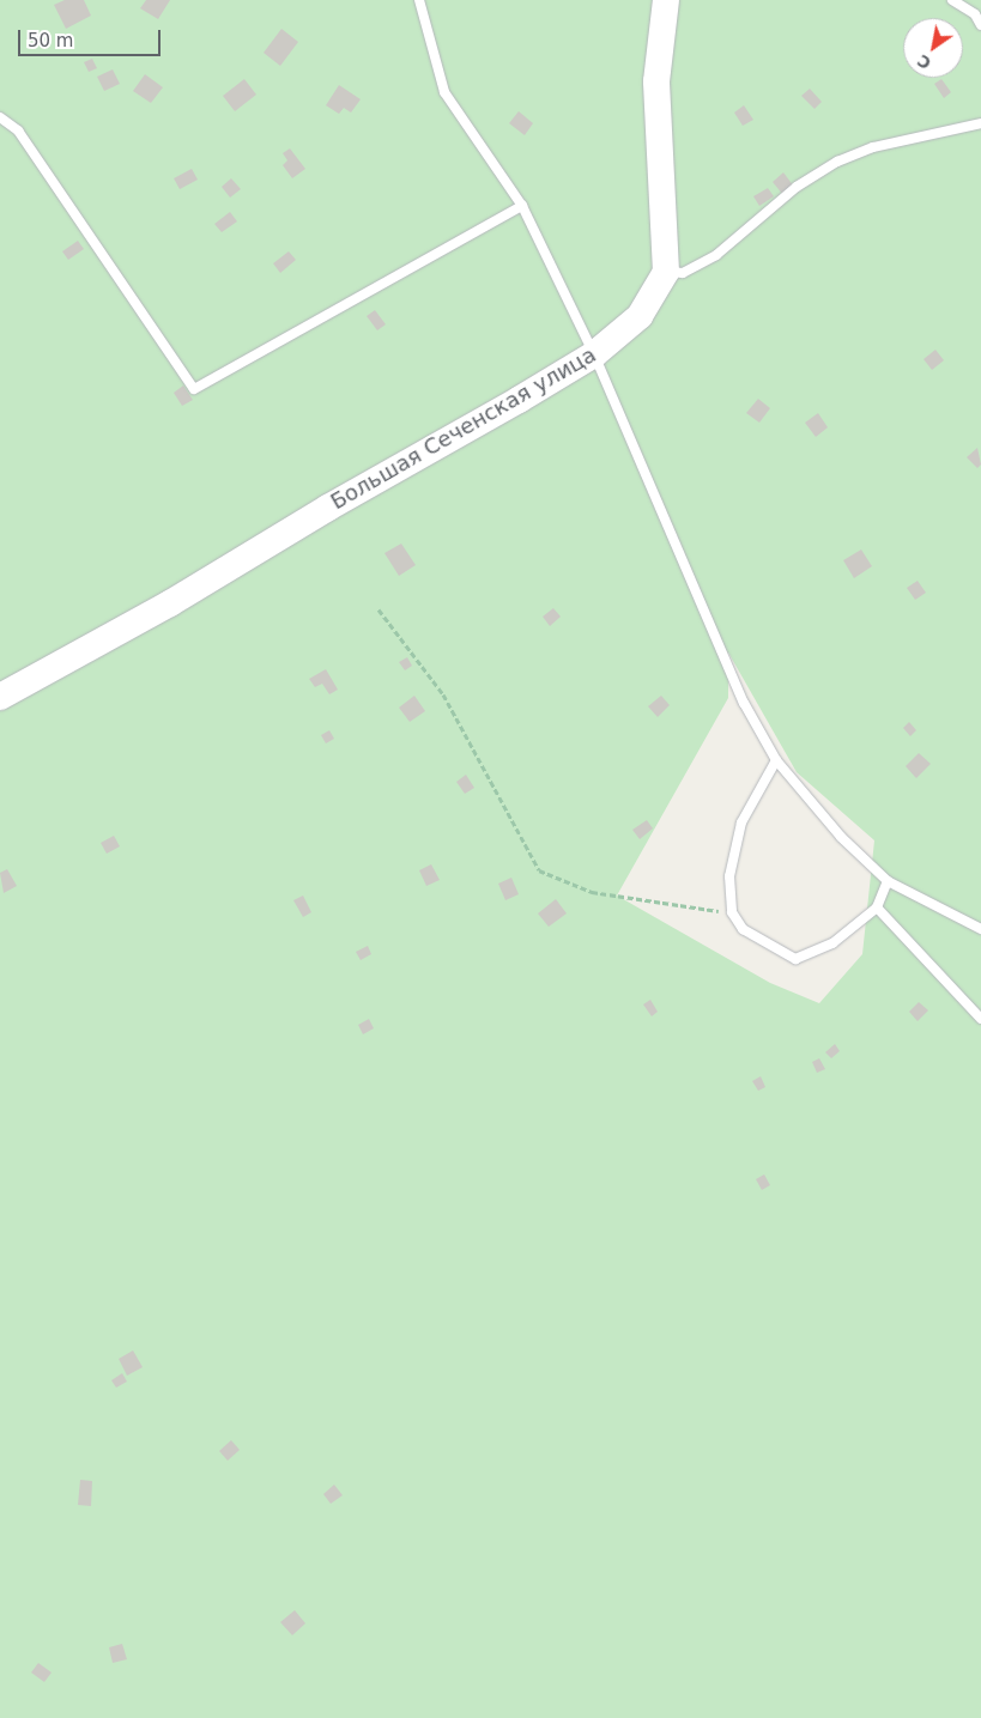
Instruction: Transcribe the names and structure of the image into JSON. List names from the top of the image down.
{
  "streets": {
    "street": ["Большая Сеченская улица"]
  },
  "scale_bar": "50 m",
  "north": "bottom left"
}
